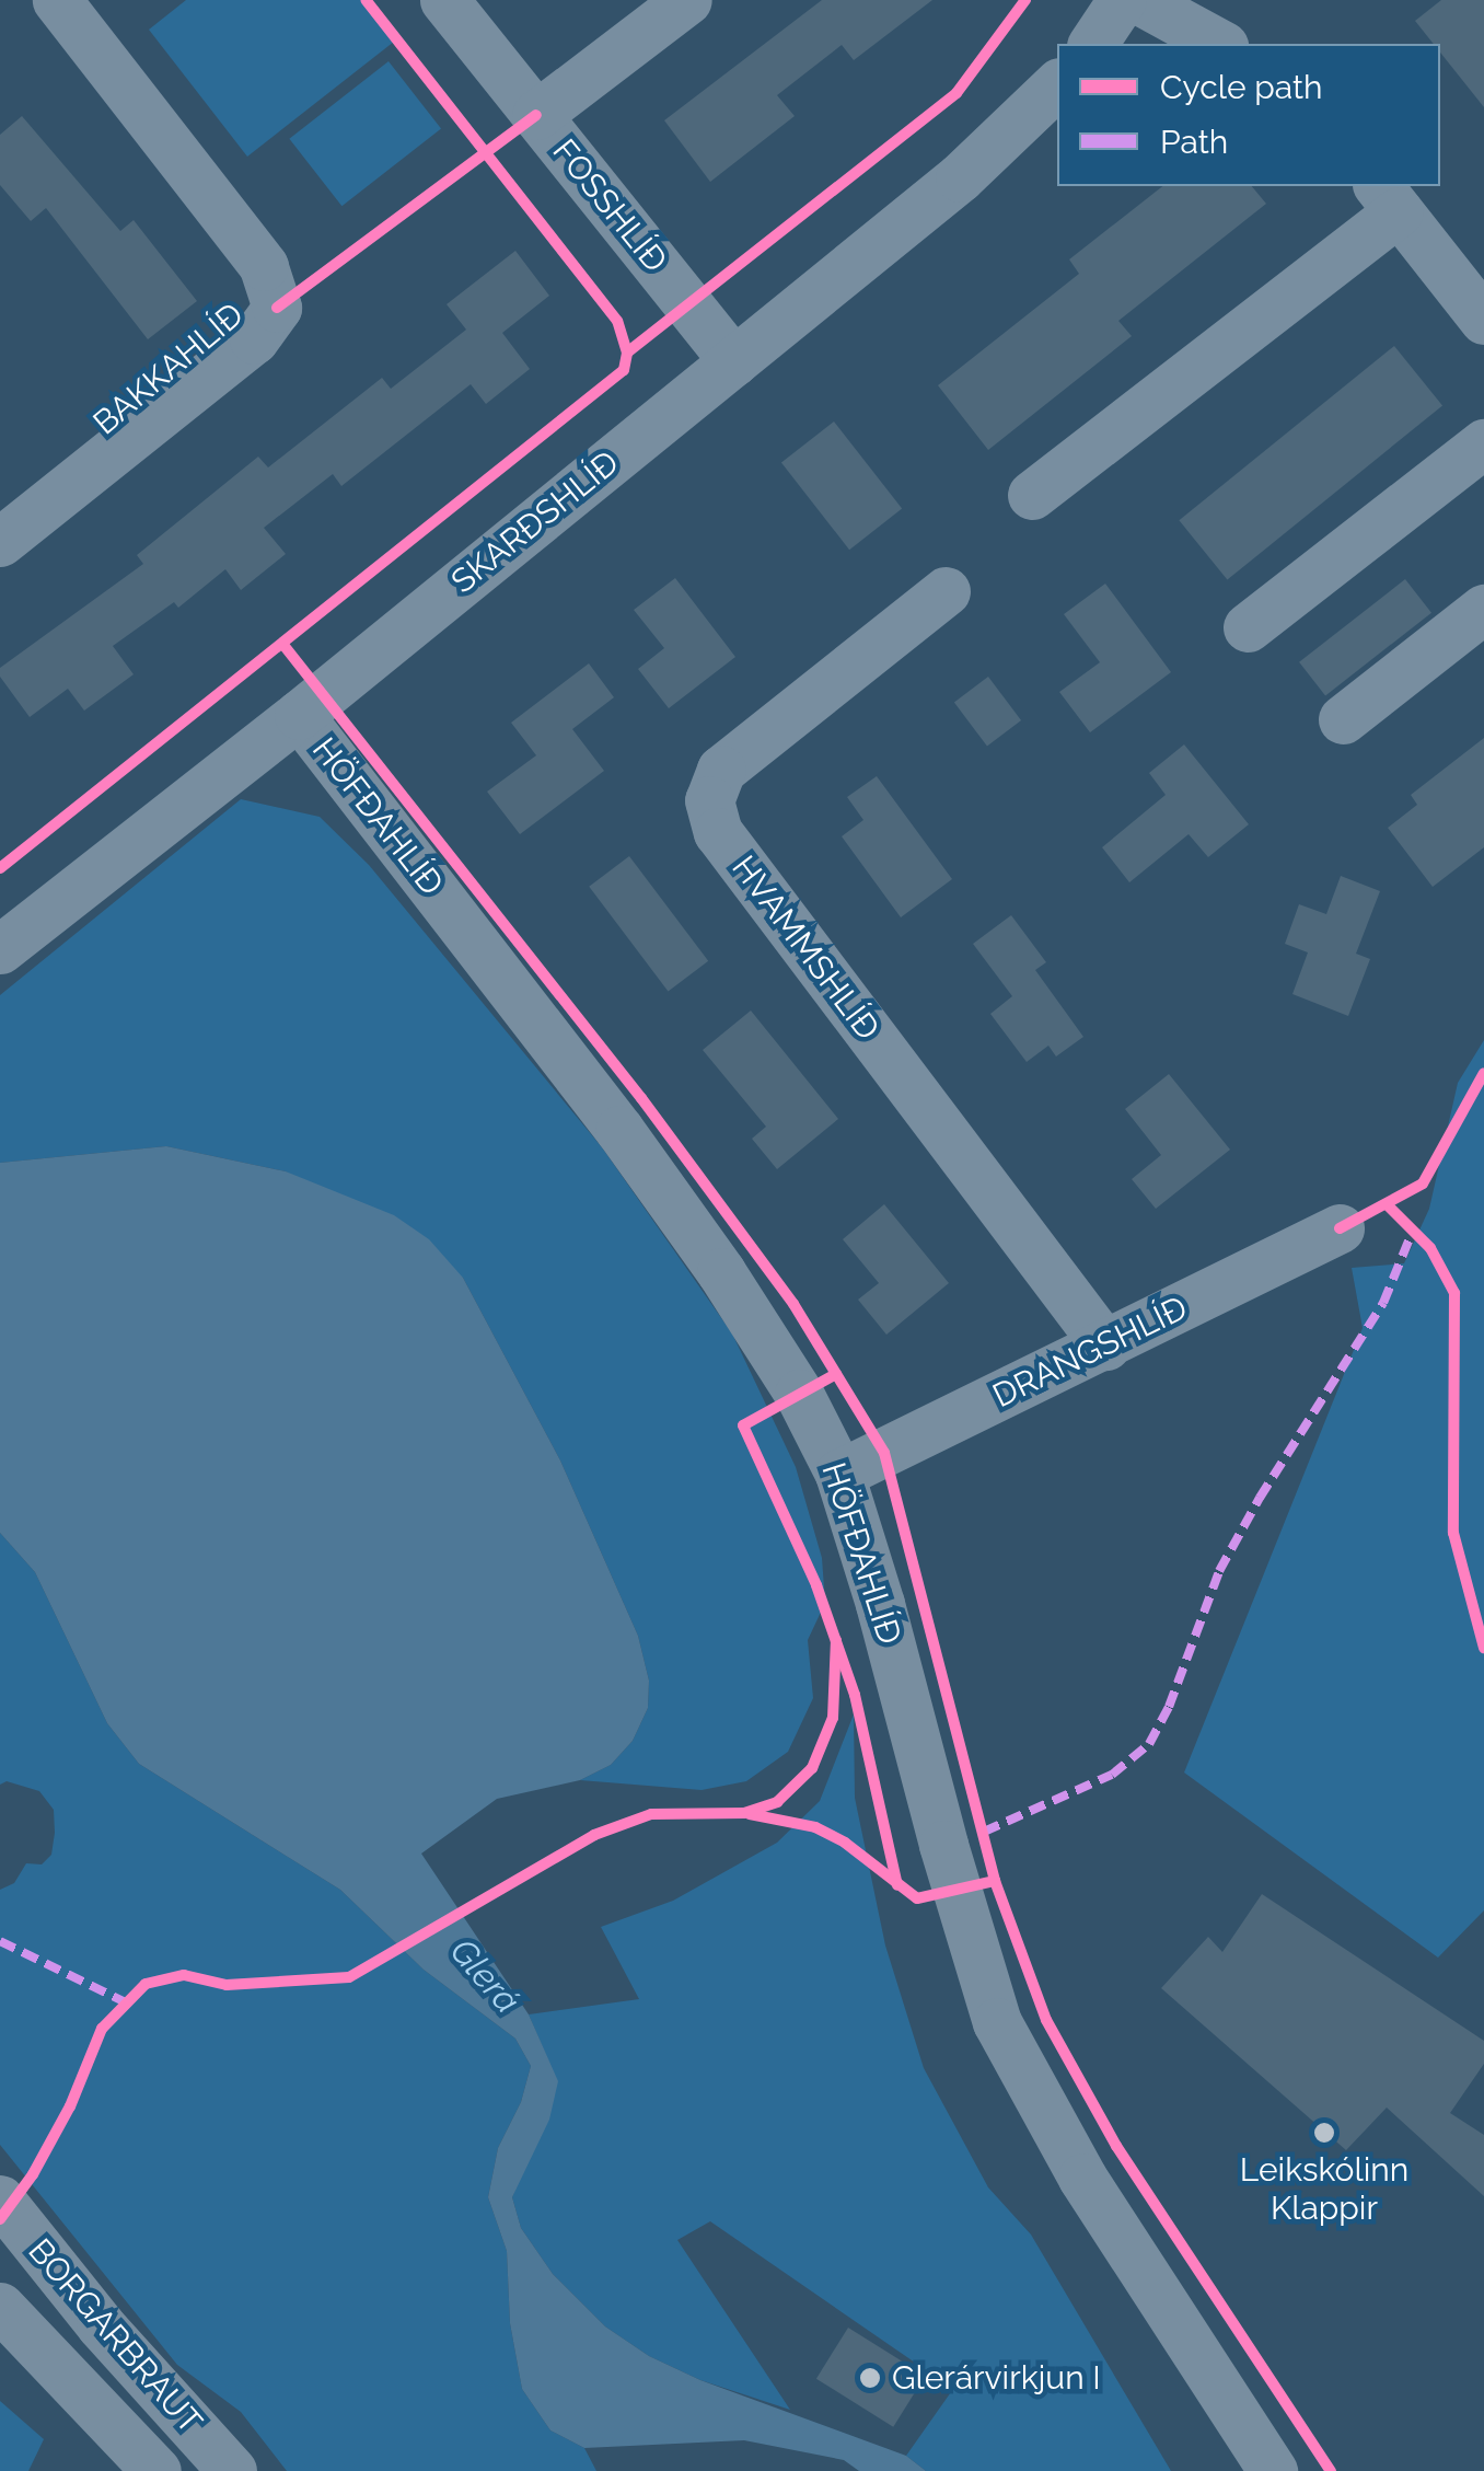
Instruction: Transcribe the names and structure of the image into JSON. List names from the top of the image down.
{
  "streets": {
    "street": [
      "FOSSHLÍÐ",
      "BAKKAHLÍÐ",
      "SKARÐSHLÍÐ",
      "HÖFÐAHLÍÐ",
      "HVAMMSHLÍÐ",
      "DRANGSHLÍÐ",
      "BORGARBRAUT"
    ]
  },
  "crossings": [
    ["FOSSHLÍÐ", "SKARÐSHLÍÐ"],
    ["SKARÐSHLÍÐ", "HÖFÐAHLÍÐ"],
    ["HÖFÐAHLÍÐ", "DRANGSHLÍÐ"],
    ["HVAMMSHLÍÐ", "DRANGSHLÍÐ"]
  ],
  "water": ["Glerá"],
  "places": ["Leikskólinn Klappir", "Glerárvirkjun I"],
  "legend": ["Cycle path", "Path"]
}
